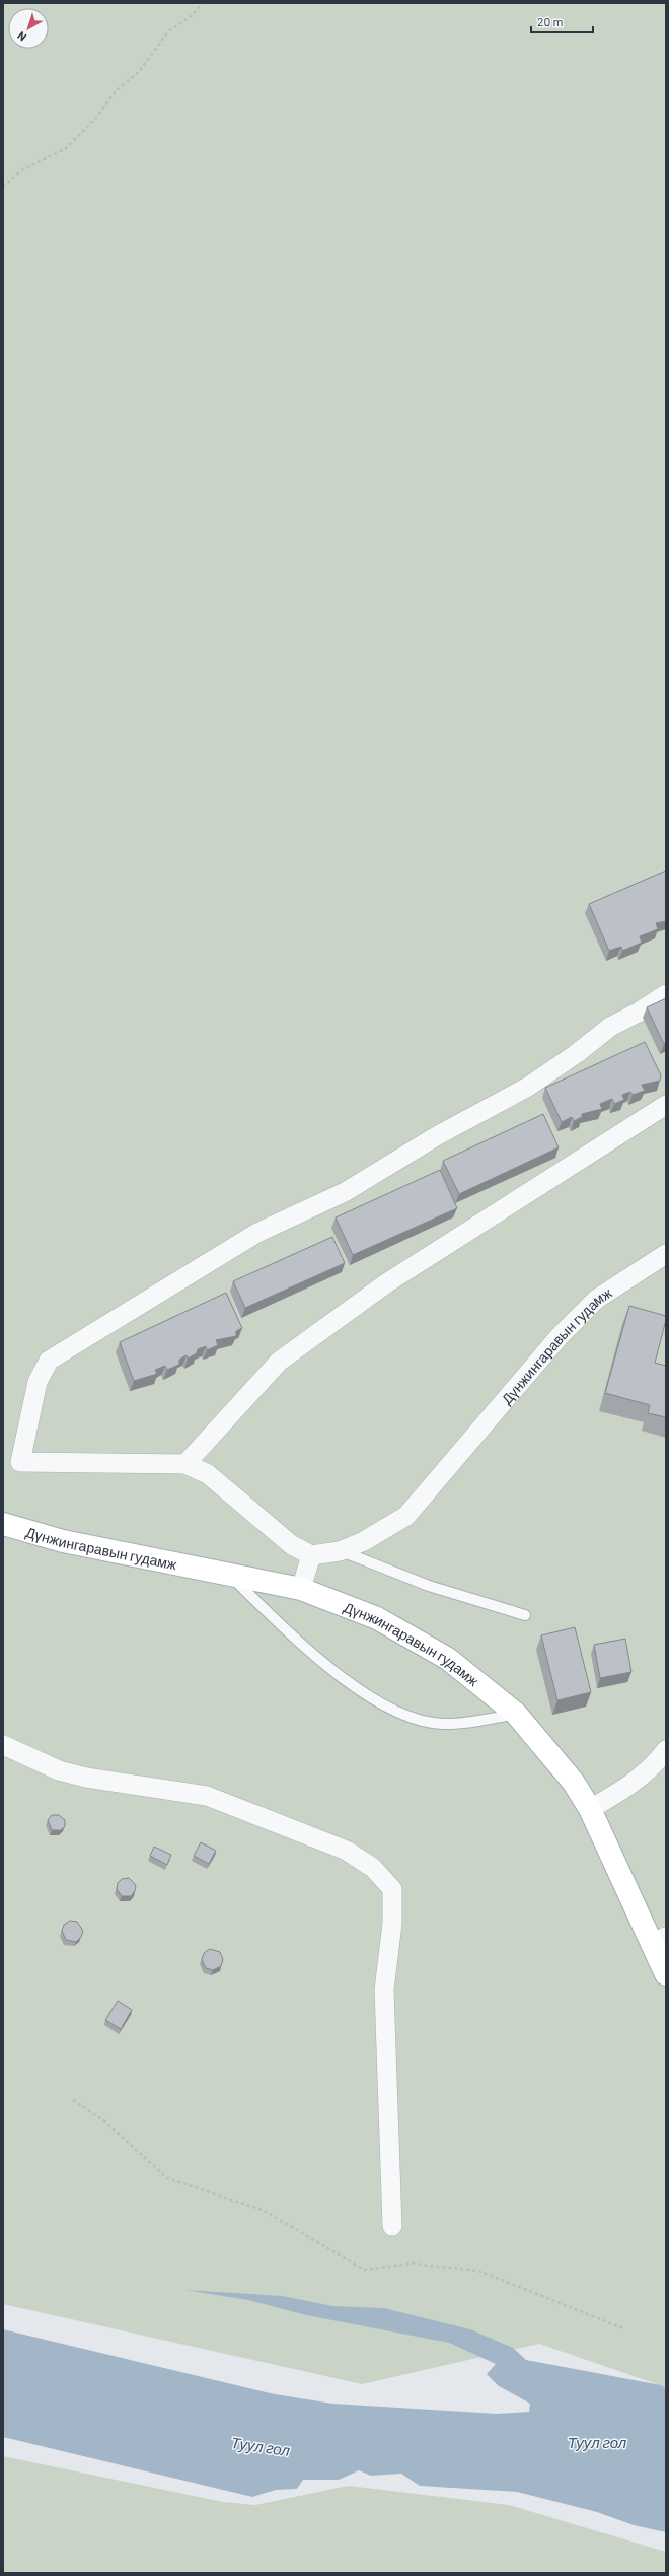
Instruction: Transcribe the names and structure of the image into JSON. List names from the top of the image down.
{
  "streets": {
    "main road": ["Дүнжингаравын гудамж"]
  },
  "water": ["Туул гол"],
  "scale_bar": "20 m",
  "north": "bottom left"
}
